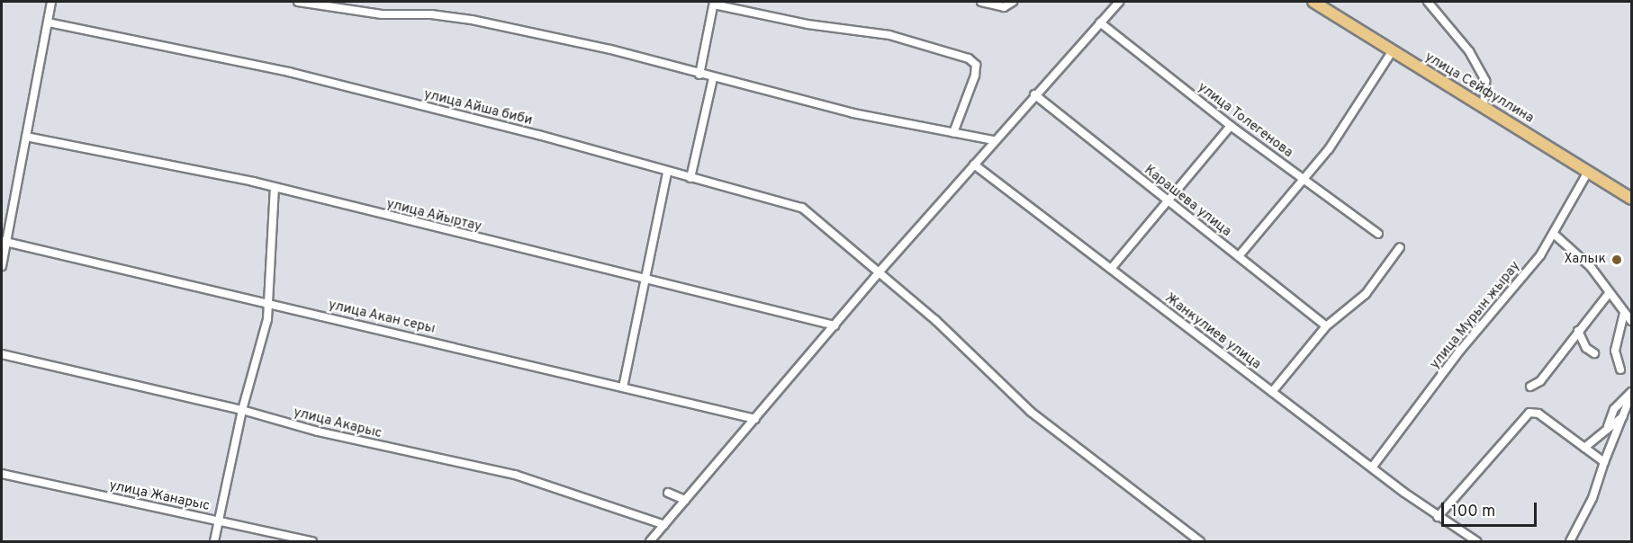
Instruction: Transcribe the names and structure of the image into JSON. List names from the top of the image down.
{
  "streets": {
    "main road": ["улица Сейфуллина"],
    "street": [
      "улица Айша биби",
      "улица Толегенова",
      "Карашева улица",
      "улица Айыртау",
      "улица Мурын жырау",
      "улица Акан серы",
      "Жанкулиев улица",
      "улица Акарыс",
      "улица Жанарыс"
    ]
  },
  "crossings": [
    ["улица Сейфуллина", "улица Мурын жырау"],
    ["улица Мурын жырау", "Жанкулиев улица"]
  ],
  "places": ["Халык"],
  "scale_bar": "100 m"
}
